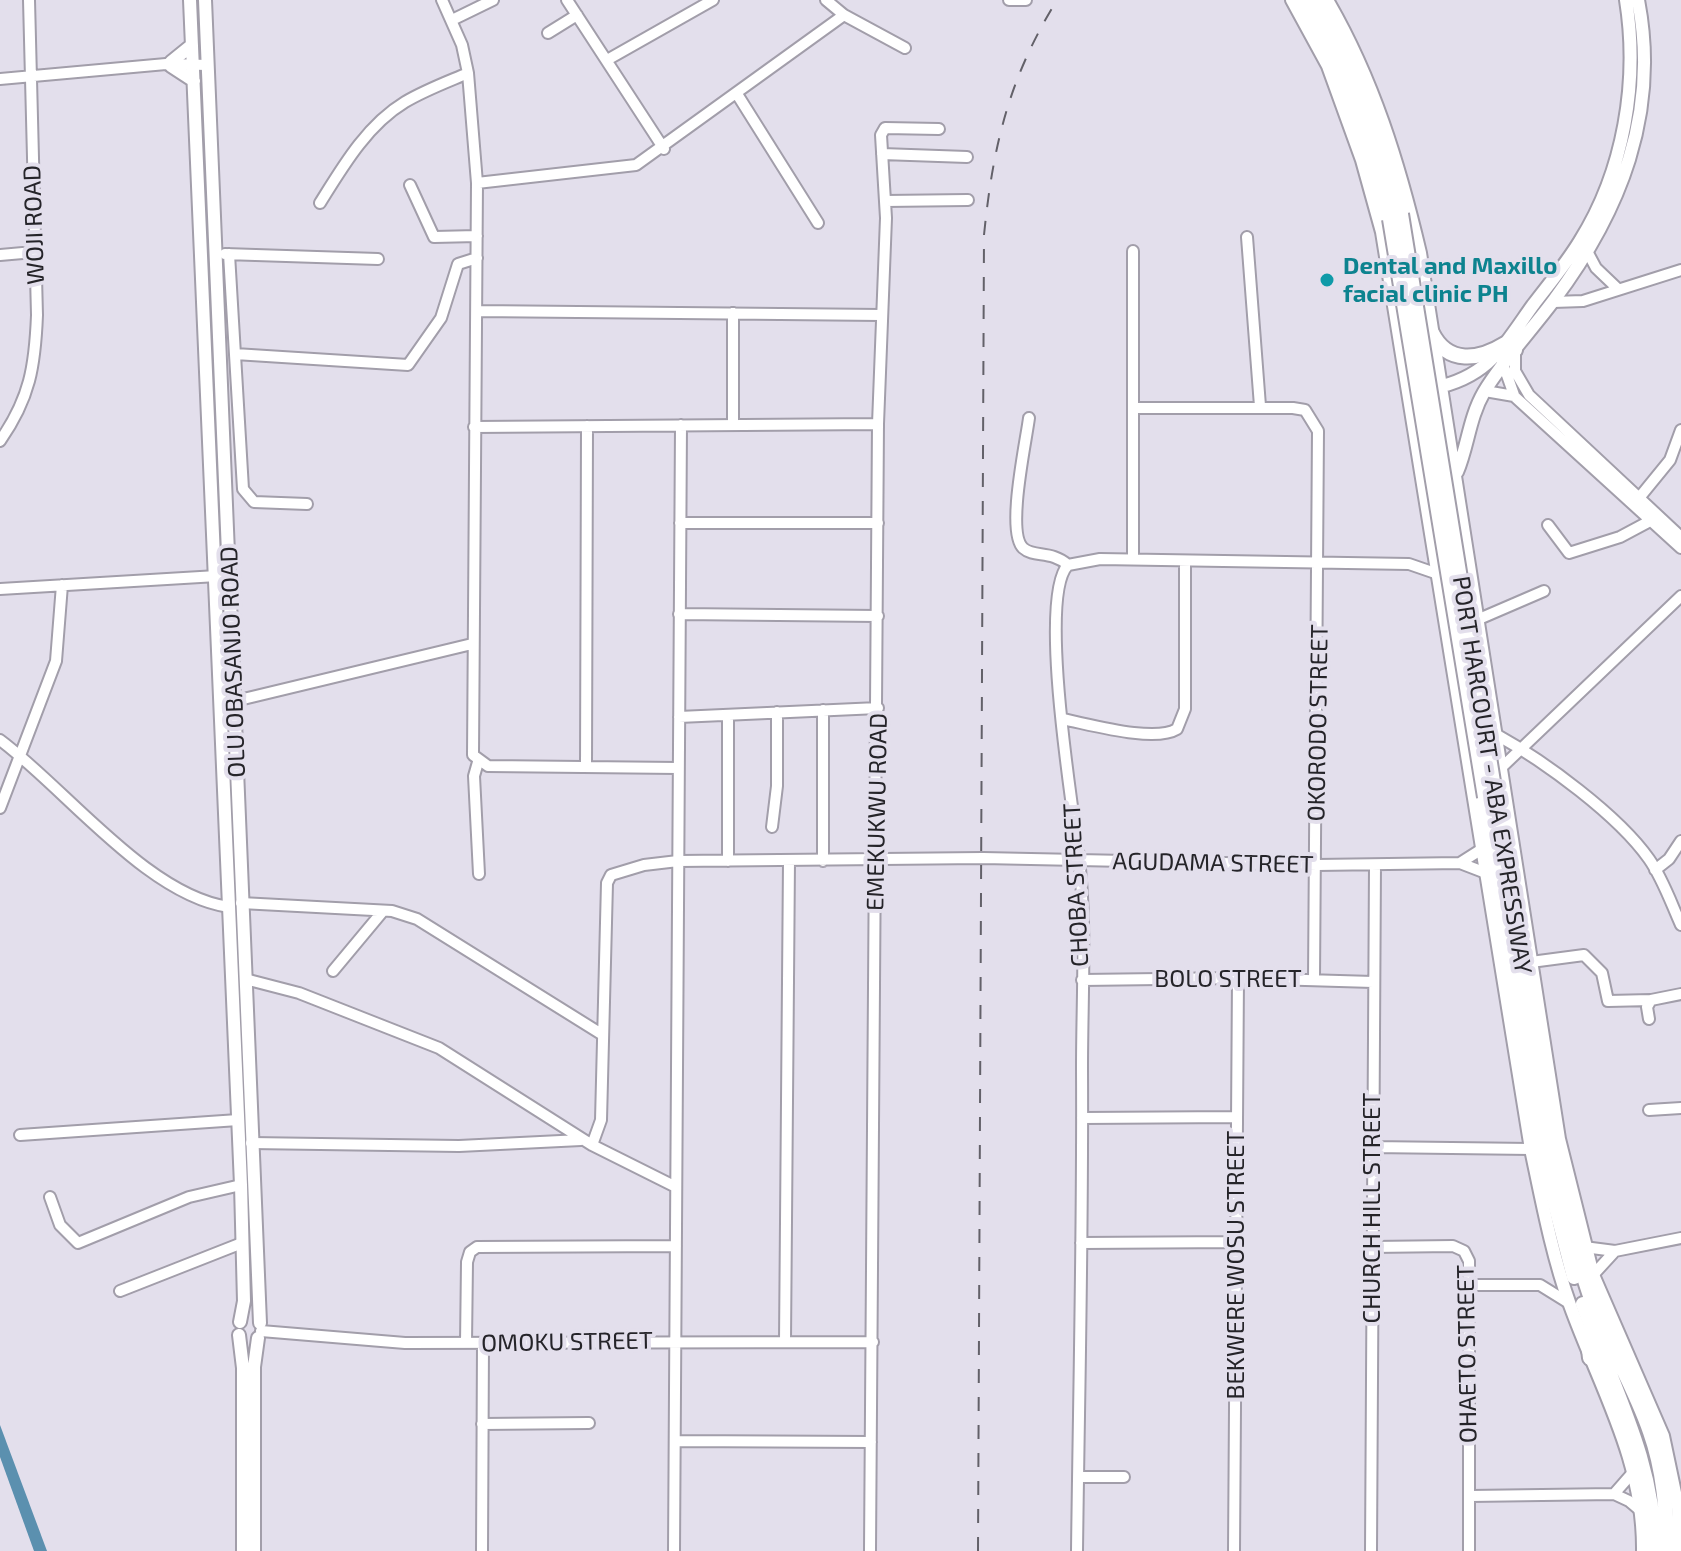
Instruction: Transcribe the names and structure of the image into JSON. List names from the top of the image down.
{
  "streets": {
    "highway": ["PORT HARCOURT - ABA EXPRESSWAY"],
    "main road": ["OLU OBASANJO ROAD"],
    "street": [
      "WOJI ROAD",
      "OKORODO STREET",
      "EMEKUKWU ROAD",
      "AGUDAMA STREET",
      "CHOBA STREET",
      "BOLO STREET",
      "CHURCH HILL STREET",
      "BEKWERE WOSU STREET",
      "OMOKU STREET",
      "OHAETO STREET"
    ]
  },
  "crossings": [
    ["OLU OBASANJO ROAD", "OMOKU STREET"],
    ["OKORODO STREET", "AGUDAMA STREET"],
    ["OKORODO STREET", "BOLO STREET"],
    ["EMEKUKWU ROAD", "AGUDAMA STREET"],
    ["EMEKUKWU ROAD", "OMOKU STREET"],
    ["AGUDAMA STREET", "CHOBA STREET"],
    ["AGUDAMA STREET", "CHURCH HILL STREET"],
    ["CHOBA STREET", "BOLO STREET"],
    ["BOLO STREET", "CHURCH HILL STREET"],
    ["BOLO STREET", "BEKWERE WOSU STREET"],
    ["CHURCH HILL STREET", "OHAETO STREET"]
  ],
  "places": ["Dental and Maxillo facial clinic PH"]
}
